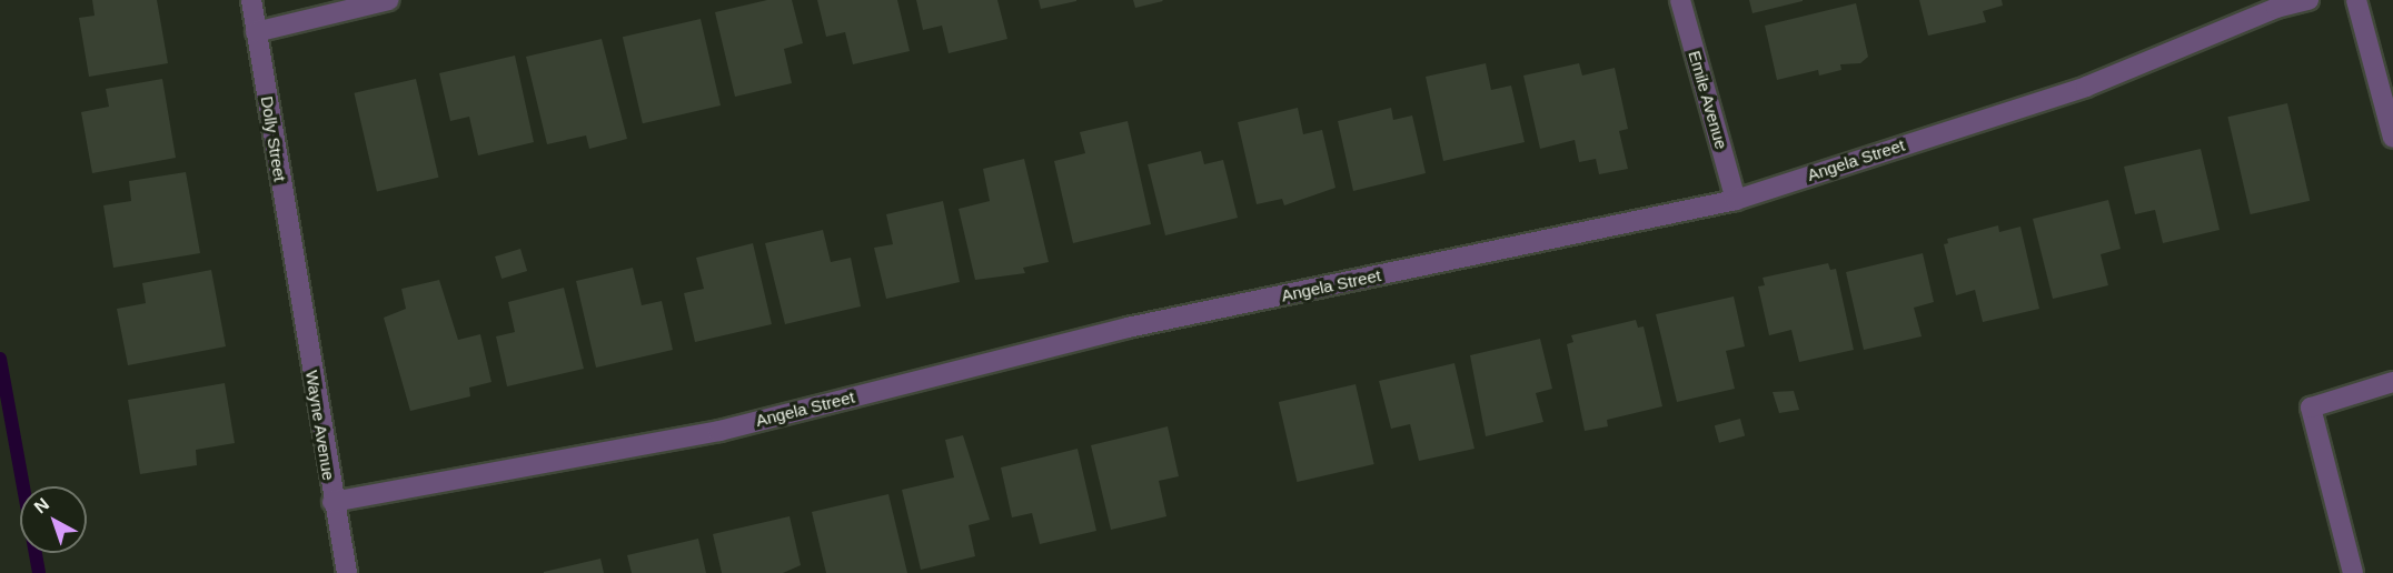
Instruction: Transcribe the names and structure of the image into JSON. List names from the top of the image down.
{
  "streets": {
    "street": [
      "Emile Avenue",
      "Dolly Street",
      "Angela Street",
      "Wayne Avenue"
    ]
  },
  "crossings": [
    ["Emile Avenue", "Angela Street"],
    ["Dolly Street", "Wayne Avenue"],
    ["Angela Street", "Wayne Avenue"]
  ],
  "north": "top left"
}
